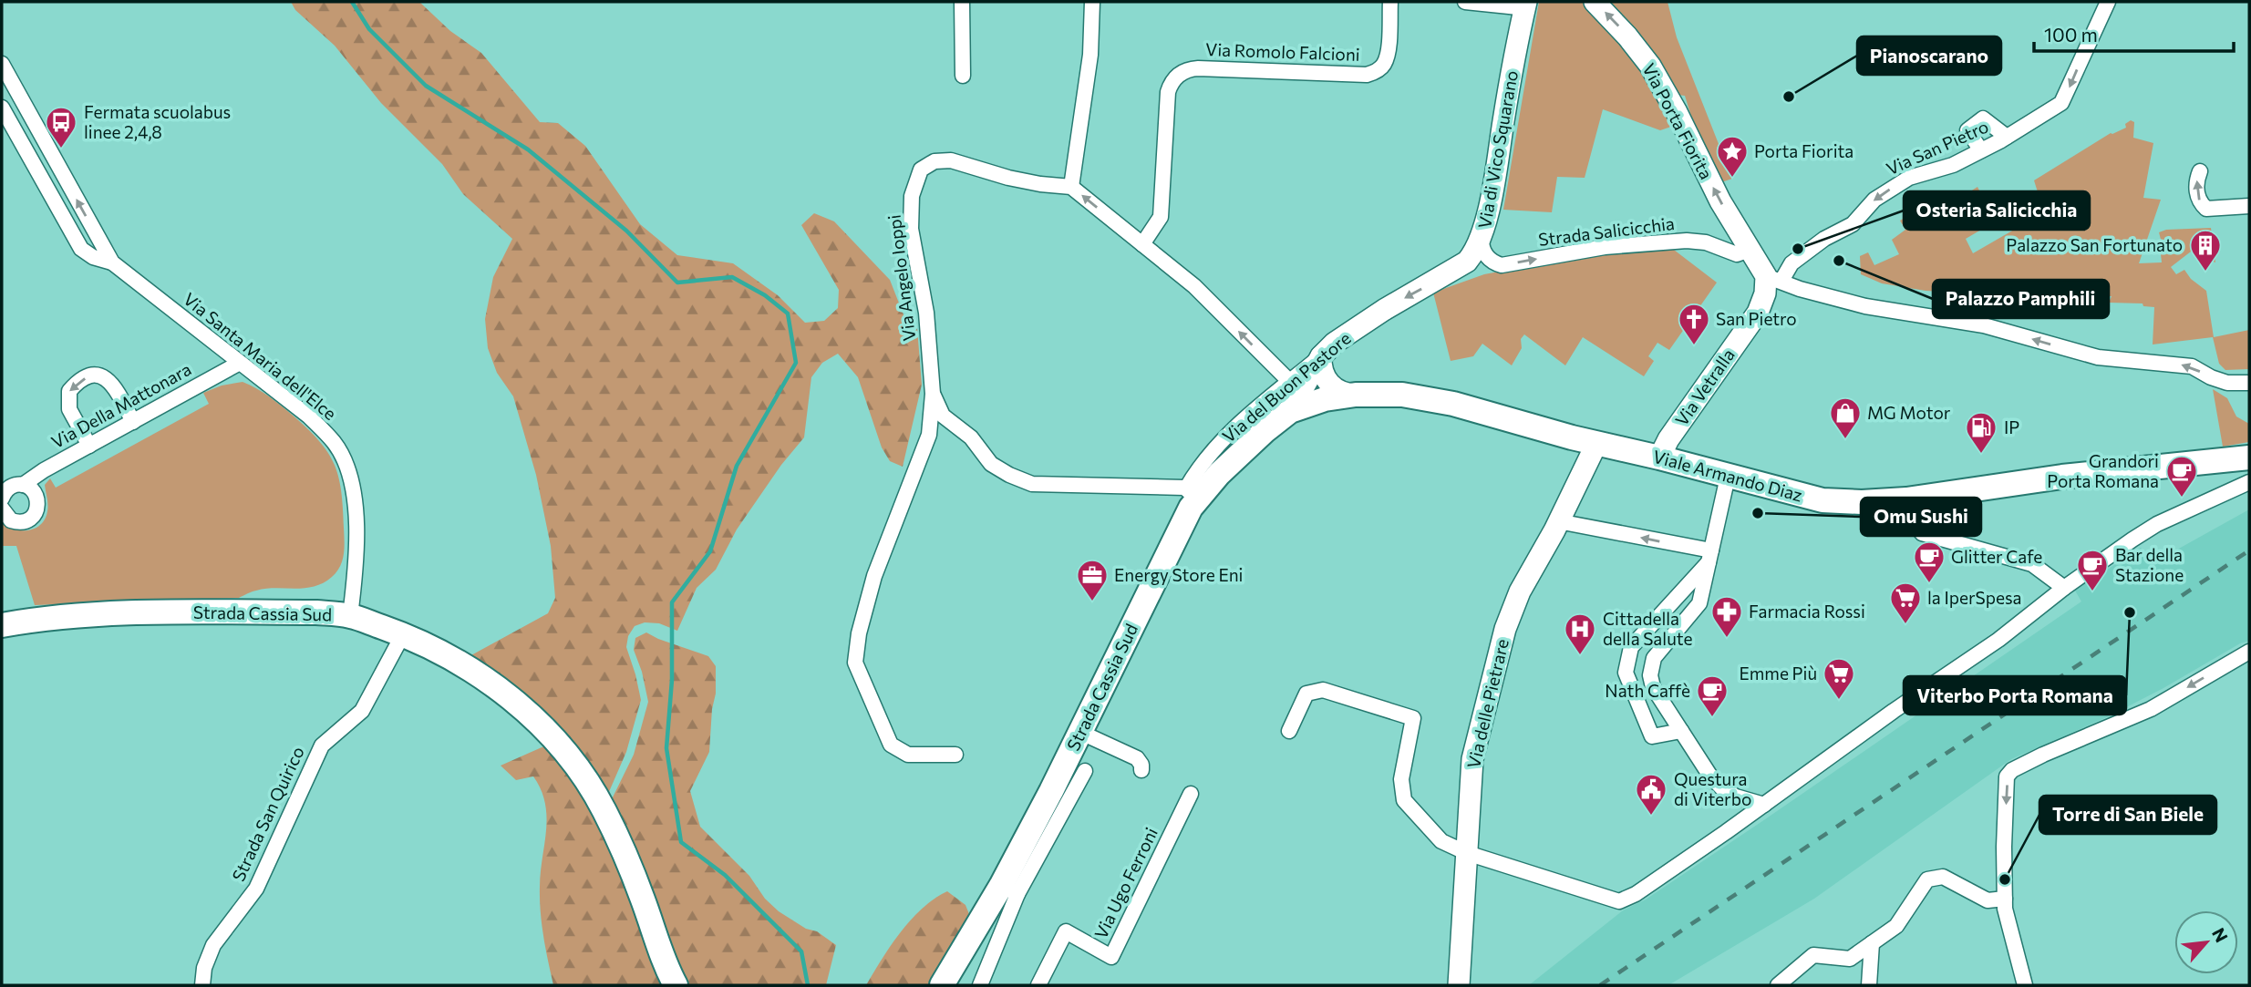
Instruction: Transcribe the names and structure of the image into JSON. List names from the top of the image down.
{
  "streets": {
    "main road": [
      "Via Porta Fiorita",
      "Via di Vico Squarano",
      "Via del Buon Pastore",
      "Via Vetralla",
      "Viale Armando Diaz",
      "Strada Cassia Sud",
      "Via delle Pietrare"
    ],
    "street": [
      "Via Romolo Falcioni",
      "Via San Pietro",
      "Strada Salicicchia",
      "Via Angelo Ioppi",
      "Via Santa Maria dell'Elce",
      "Via Della Mattonara",
      "Strada San Quirico",
      "Via Ugo Ferroni"
    ]
  },
  "crossings": [
    ["Via Porta Fiorita", "Strada Salicicchia"],
    ["Via San Pietro", "Via Vetralla"],
    ["Via di Vico Squarano", "Strada Salicicchia"],
    ["Via di Vico Squarano", "Via del Buon Pastore"],
    ["Via Santa Maria dell'Elce", "Via Della Mattonara"],
    ["Via Santa Maria dell'Elce", "Strada Cassia Sud"],
    ["Via del Buon Pastore", "Strada Cassia Sud"],
    ["Via Vetralla", "Viale Armando Diaz"],
    ["Viale Armando Diaz", "Strada Cassia Sud"],
    ["Viale Armando Diaz", "Via delle Pietrare"],
    ["Strada Cassia Sud", "Strada San Quirico"]
  ],
  "one_way": [
    "Via Porta Fiorita",
    "Via San Pietro",
    "Strada Salicicchia",
    "Via del Buon Pastore"
  ],
  "places": {
    "other": [
      "Pianoscarano",
      "Osteria Salicicchia",
      "Palazzo Pamphili",
      "Omu Sushi",
      "Viterbo Porta Romana",
      "Torre di San Biele"
    ],
    "bus stop": ["Fermata scuolabus linee 2,4,8"],
    "place": ["Porta Fiorita"],
    "building": ["Palazzo San Fortunato"],
    "church": ["San Pietro"],
    "shop": ["MG Motor"],
    "fuel station": ["IP"],
    "cafe": [
      "Grandori Porta Romana",
      "Glitter Cafe",
      "Bar della Stazione",
      "Nath Caffè"
    ],
    "office": ["Energy Store Eni"],
    "supermarket": ["la IperSpesa", "Emme Più"],
    "pharmacy": ["Farmacia Rossi"],
    "hospital": ["Cittadella della Salute"],
    "public building": ["Questura di Viterbo"]
  },
  "scale_bar": "100 m",
  "north": "top right"
}
